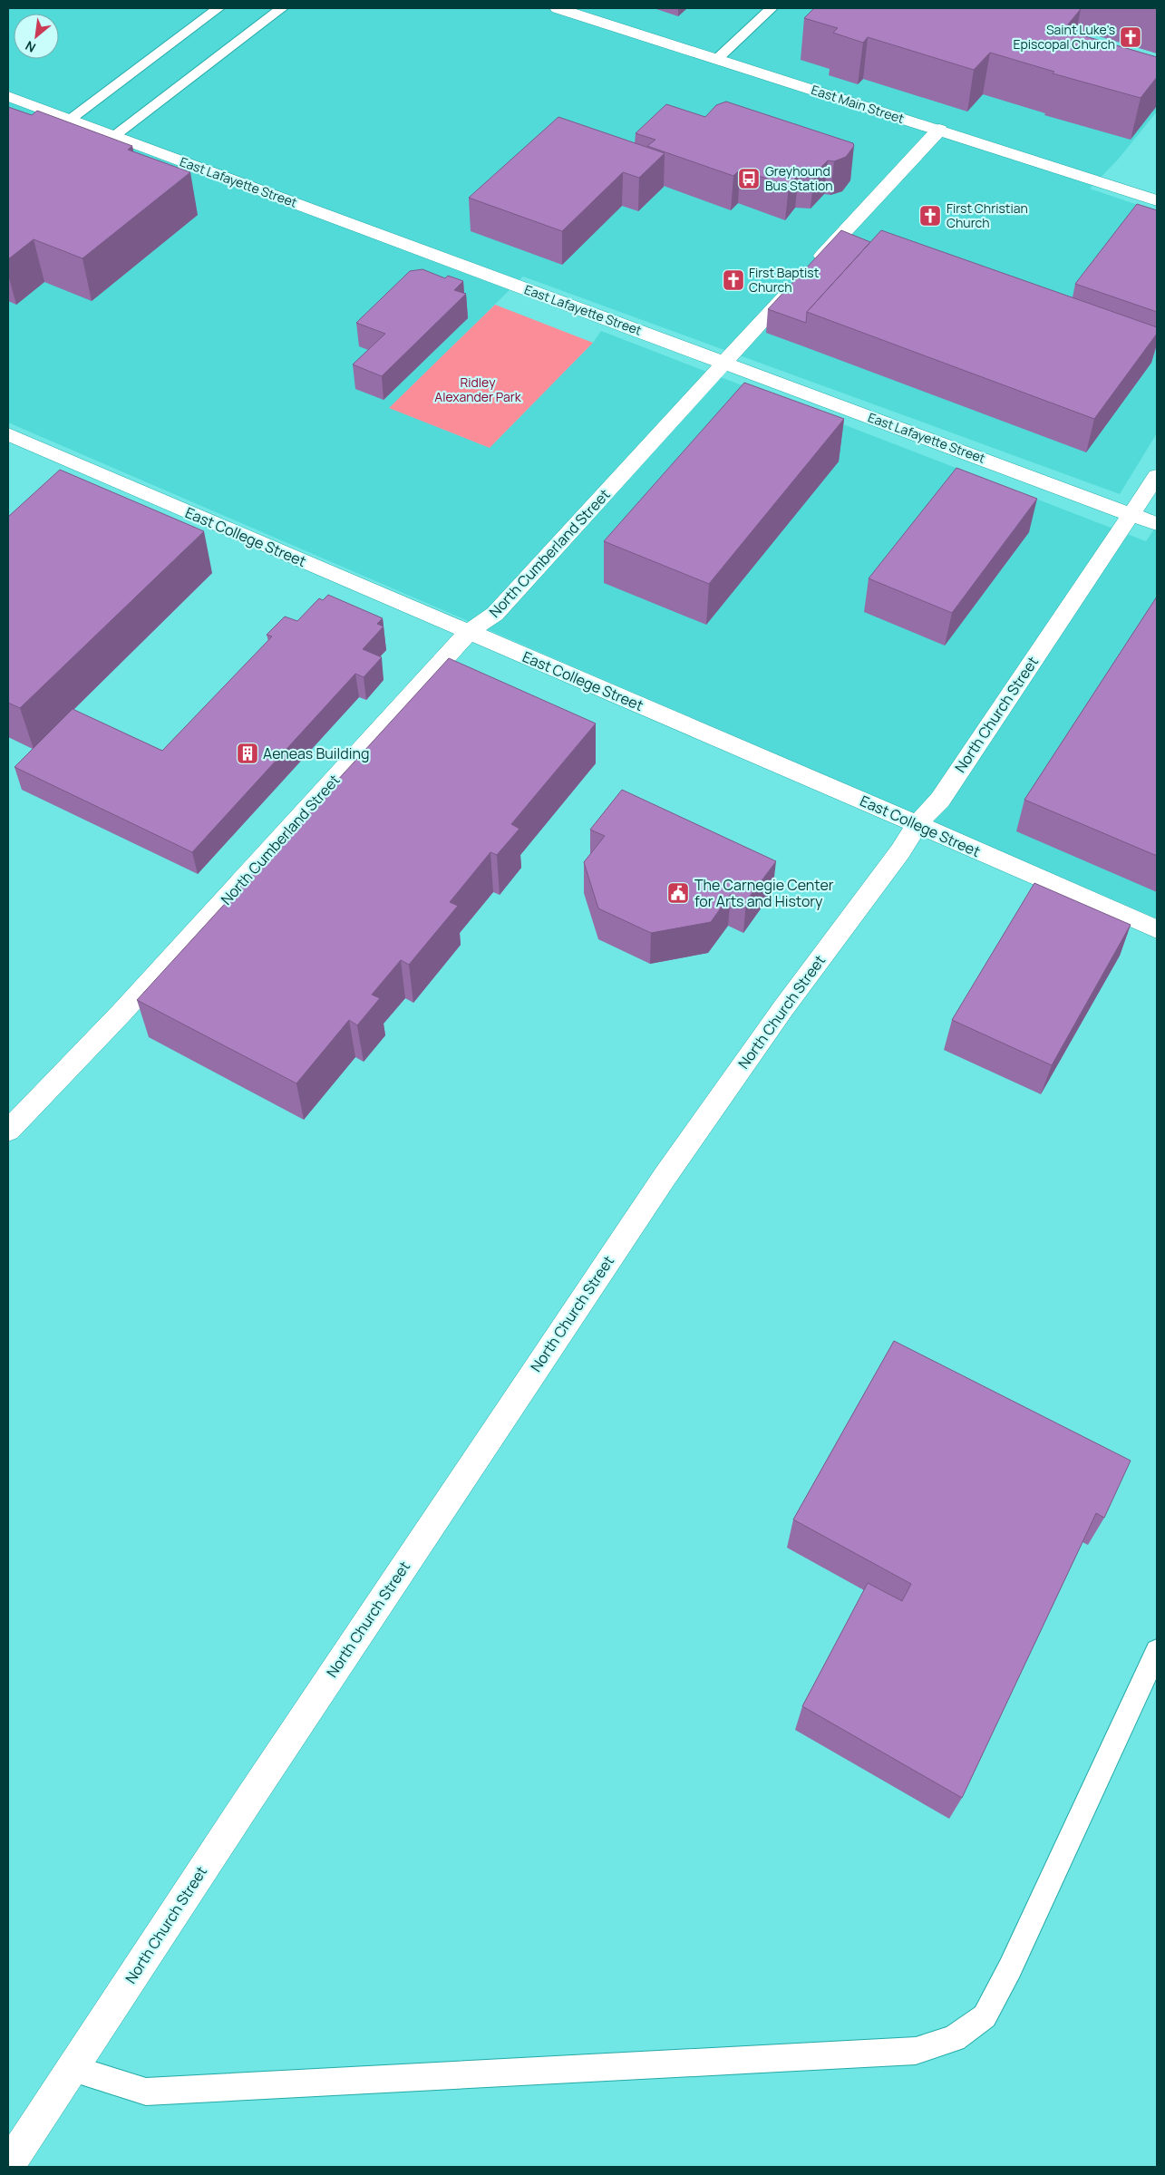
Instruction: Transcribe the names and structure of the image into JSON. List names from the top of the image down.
{
  "streets": {
    "street": [
      "East Main Street",
      "East Lafayette Street",
      "East College Street",
      "North Cumberland Street",
      "North Church Street"
    ]
  },
  "crossings": [
    ["East Main Street", "North Cumberland Street"],
    ["East Lafayette Street", "North Cumberland Street"],
    ["East Lafayette Street", "North Church Street"],
    ["East College Street", "North Cumberland Street"],
    ["East College Street", "North Church Street"]
  ],
  "parks": ["Ridley Alexander Park"],
  "places": {
    "church": ["Saint Luke's Episcopal Church", "First Christian Church", "First Baptist Church"],
    "bus stop": ["Greyhound Bus Station"],
    "building": ["Aeneas Building"],
    "public building": ["The Carnegie Center for Arts and History"]
  },
  "north": "bottom left"
}
